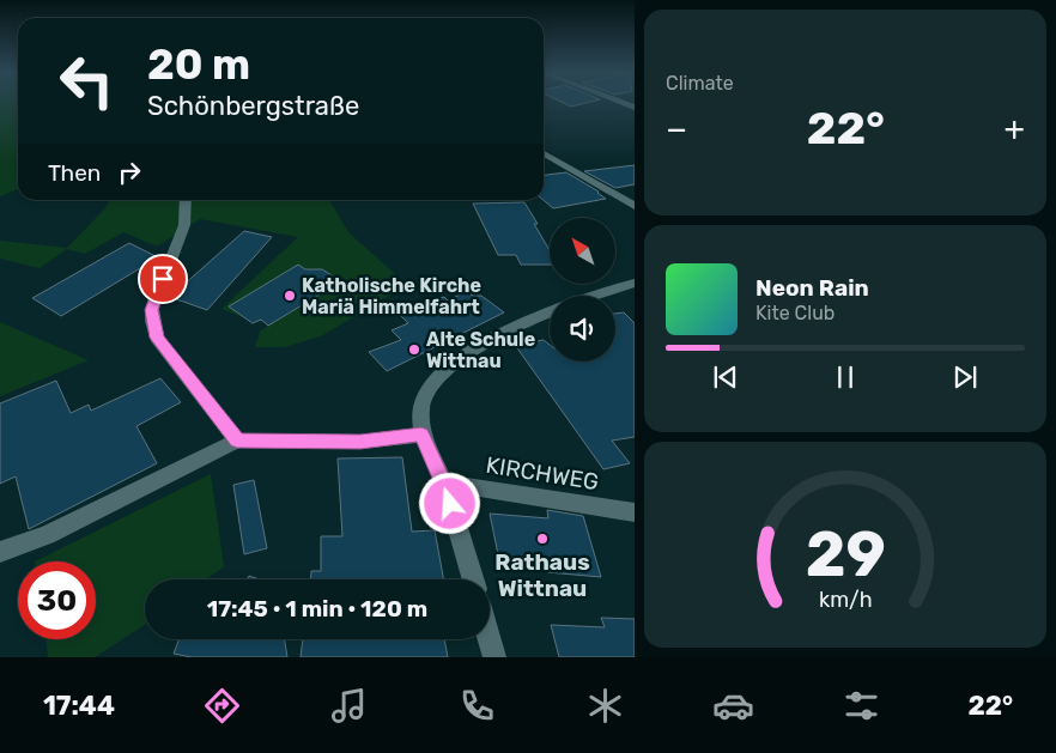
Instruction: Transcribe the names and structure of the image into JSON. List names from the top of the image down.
{
  "streets": {
    "street": ["KIRCHWEG"]
  },
  "places": ["Katholische Kirche Mariä Himmelfahrt", "Alte Schule Wittnau", "Rathaus Wittnau"],
  "north": "top left",
  "page": {
    "tile": "Climate",
    "turn": ["20 m", "Schönbergstraße"],
    "heat": ["−", "22°", "+"],
    "then": "Then",
    "song": ["Neon Rain", "Kite Club"],
    "limit": "30",
    "trip": "17:45 · 1 min · 120 m",
    "tabs": ["17:44", "22°"],
    "gauge": ["29", "km/h"]
  }
}
